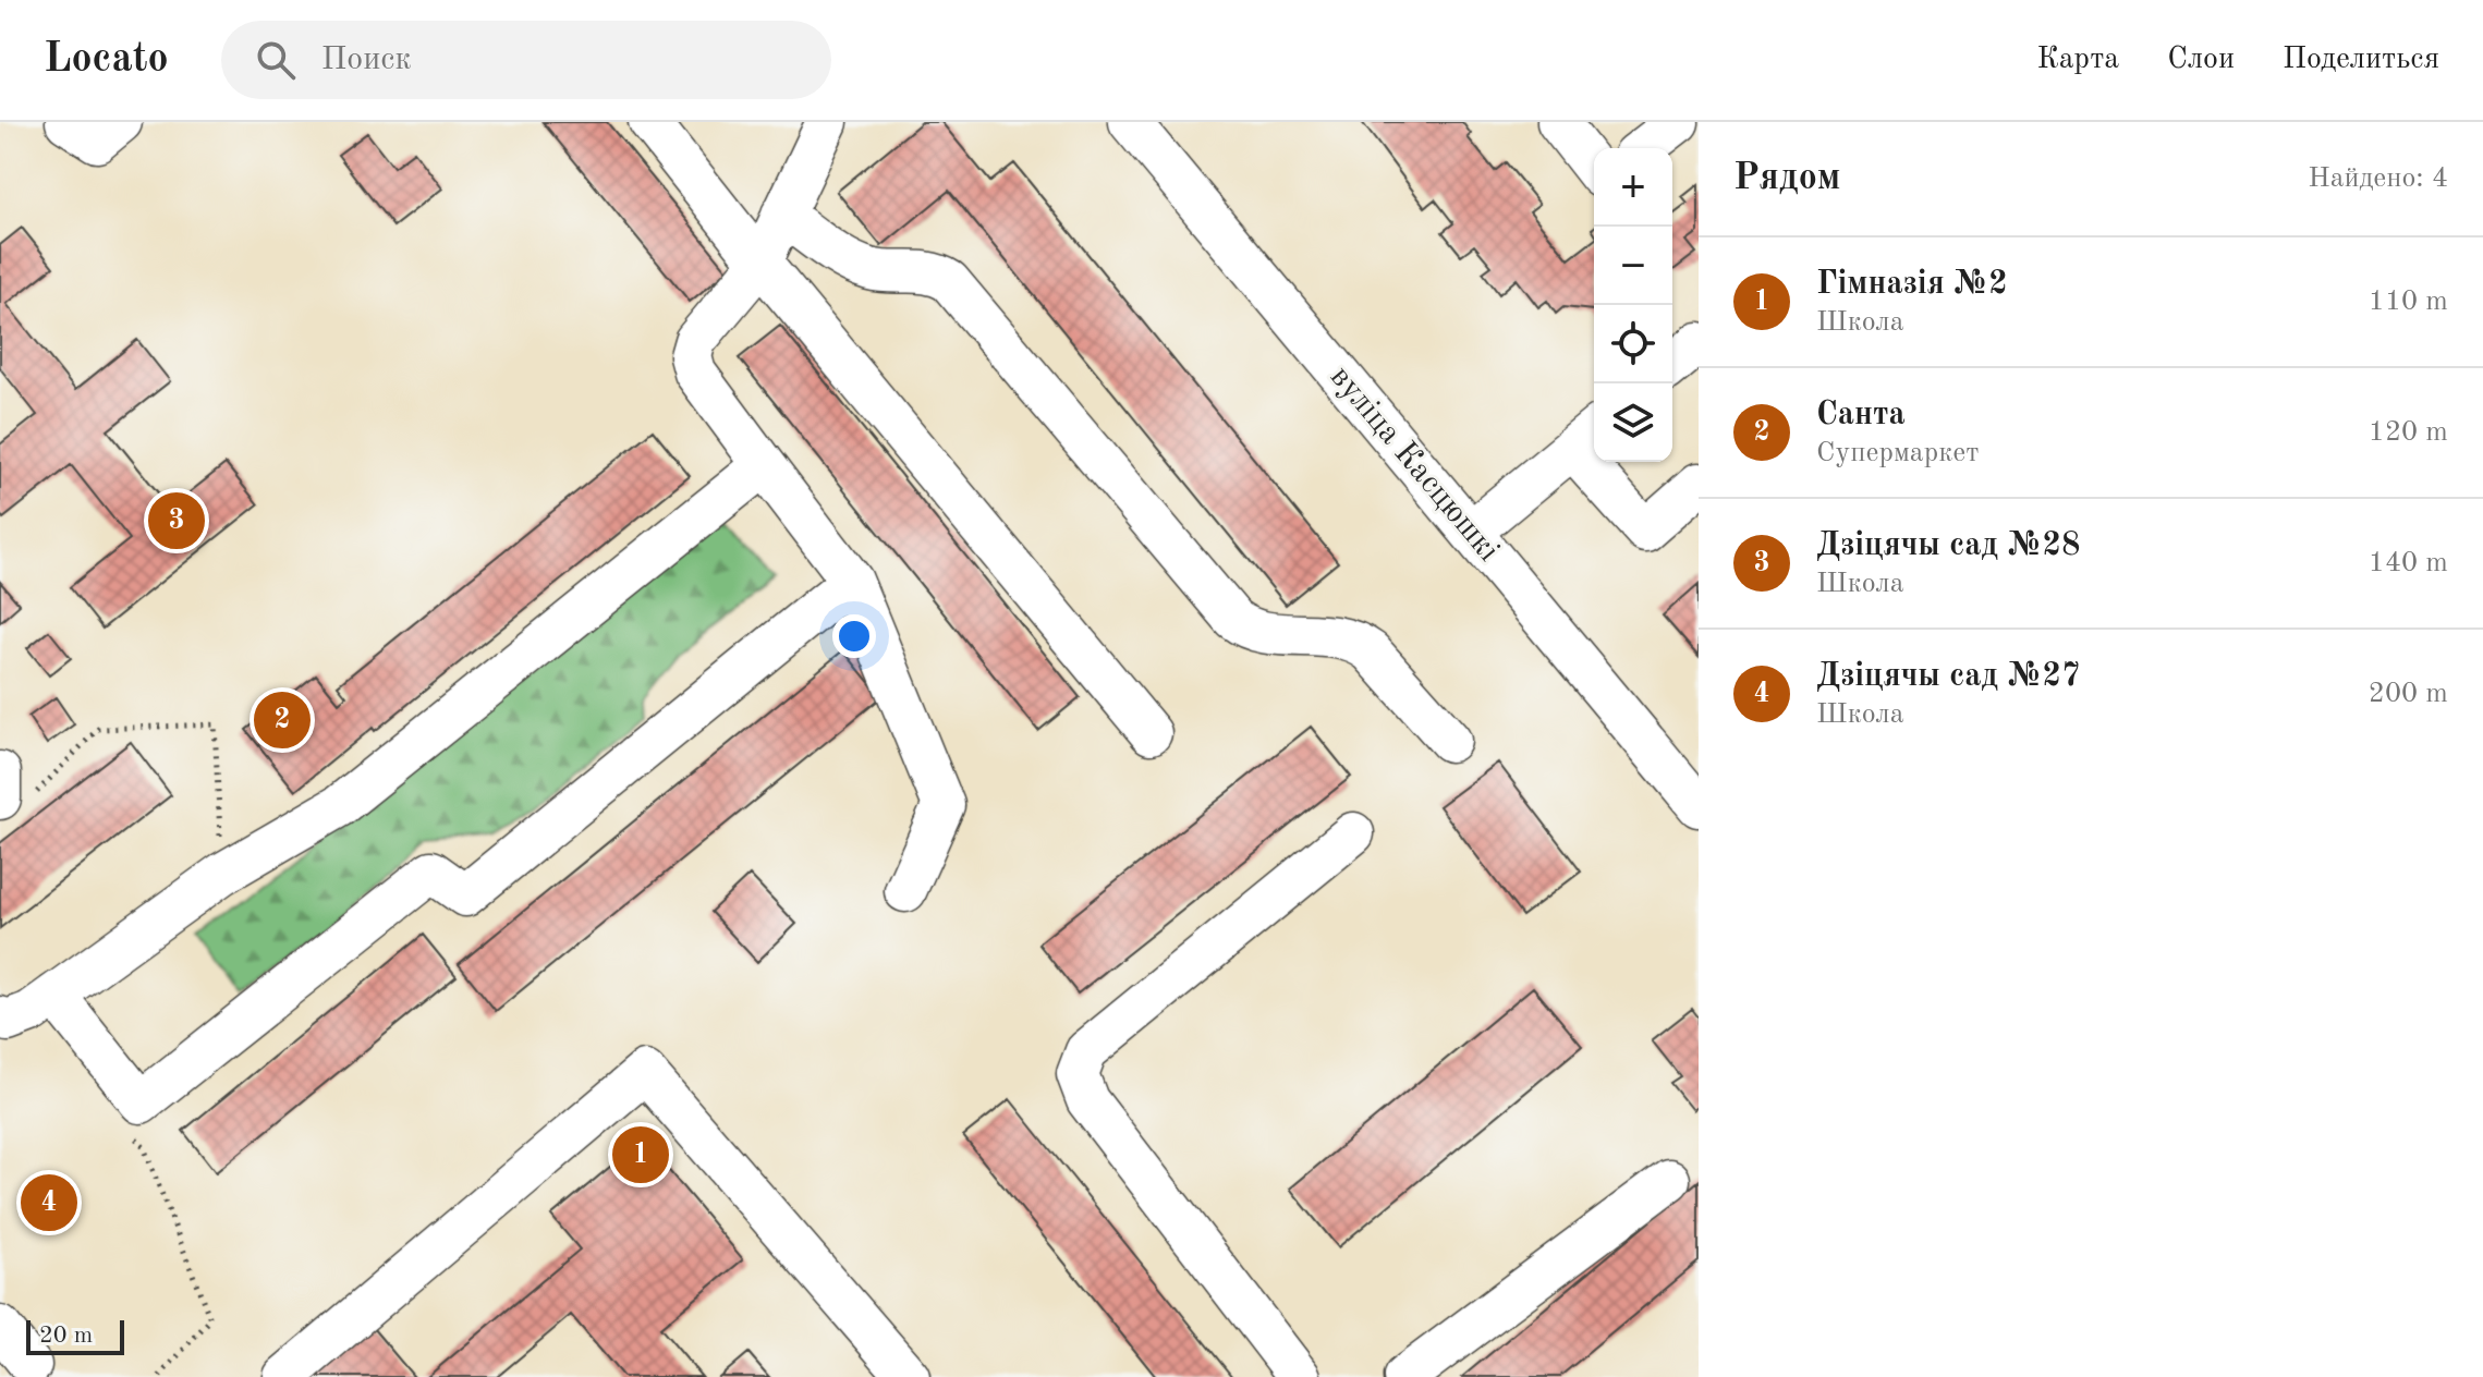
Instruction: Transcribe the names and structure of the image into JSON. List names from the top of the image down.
{
  "streets": {
    "street": ["вуліца Касцюшкі"]
  },
  "scale_bar": "20 m",
  "page": {
    "header": "Locato",
    "search": "Поиск",
    "nav": ["Карта", "Слои", "Поделиться"],
    "heading": ["Рядом", "Найдено: 4"],
    "map_buttons": ["+", "−"],
    "list": [
      {
        "mark": "1",
        "name": "Гімназія №2",
        "note": "Школа",
        "value": "110 m"
      },
      {
        "mark": "2",
        "name": "Санта",
        "note": "Супермаркет",
        "value": "120 m"
      },
      {
        "mark": "3",
        "name": "Дзіцячы сад №28",
        "note": "Школа",
        "value": "140 m"
      },
      {
        "mark": "4",
        "name": "Дзіцячы сад №27",
        "note": "Школа",
        "value": "200 m"
      }
    ],
    "pins": [
      "3",
      "2",
      "1",
      "4"
    ],
    "scale": "20 m"
  }
}
